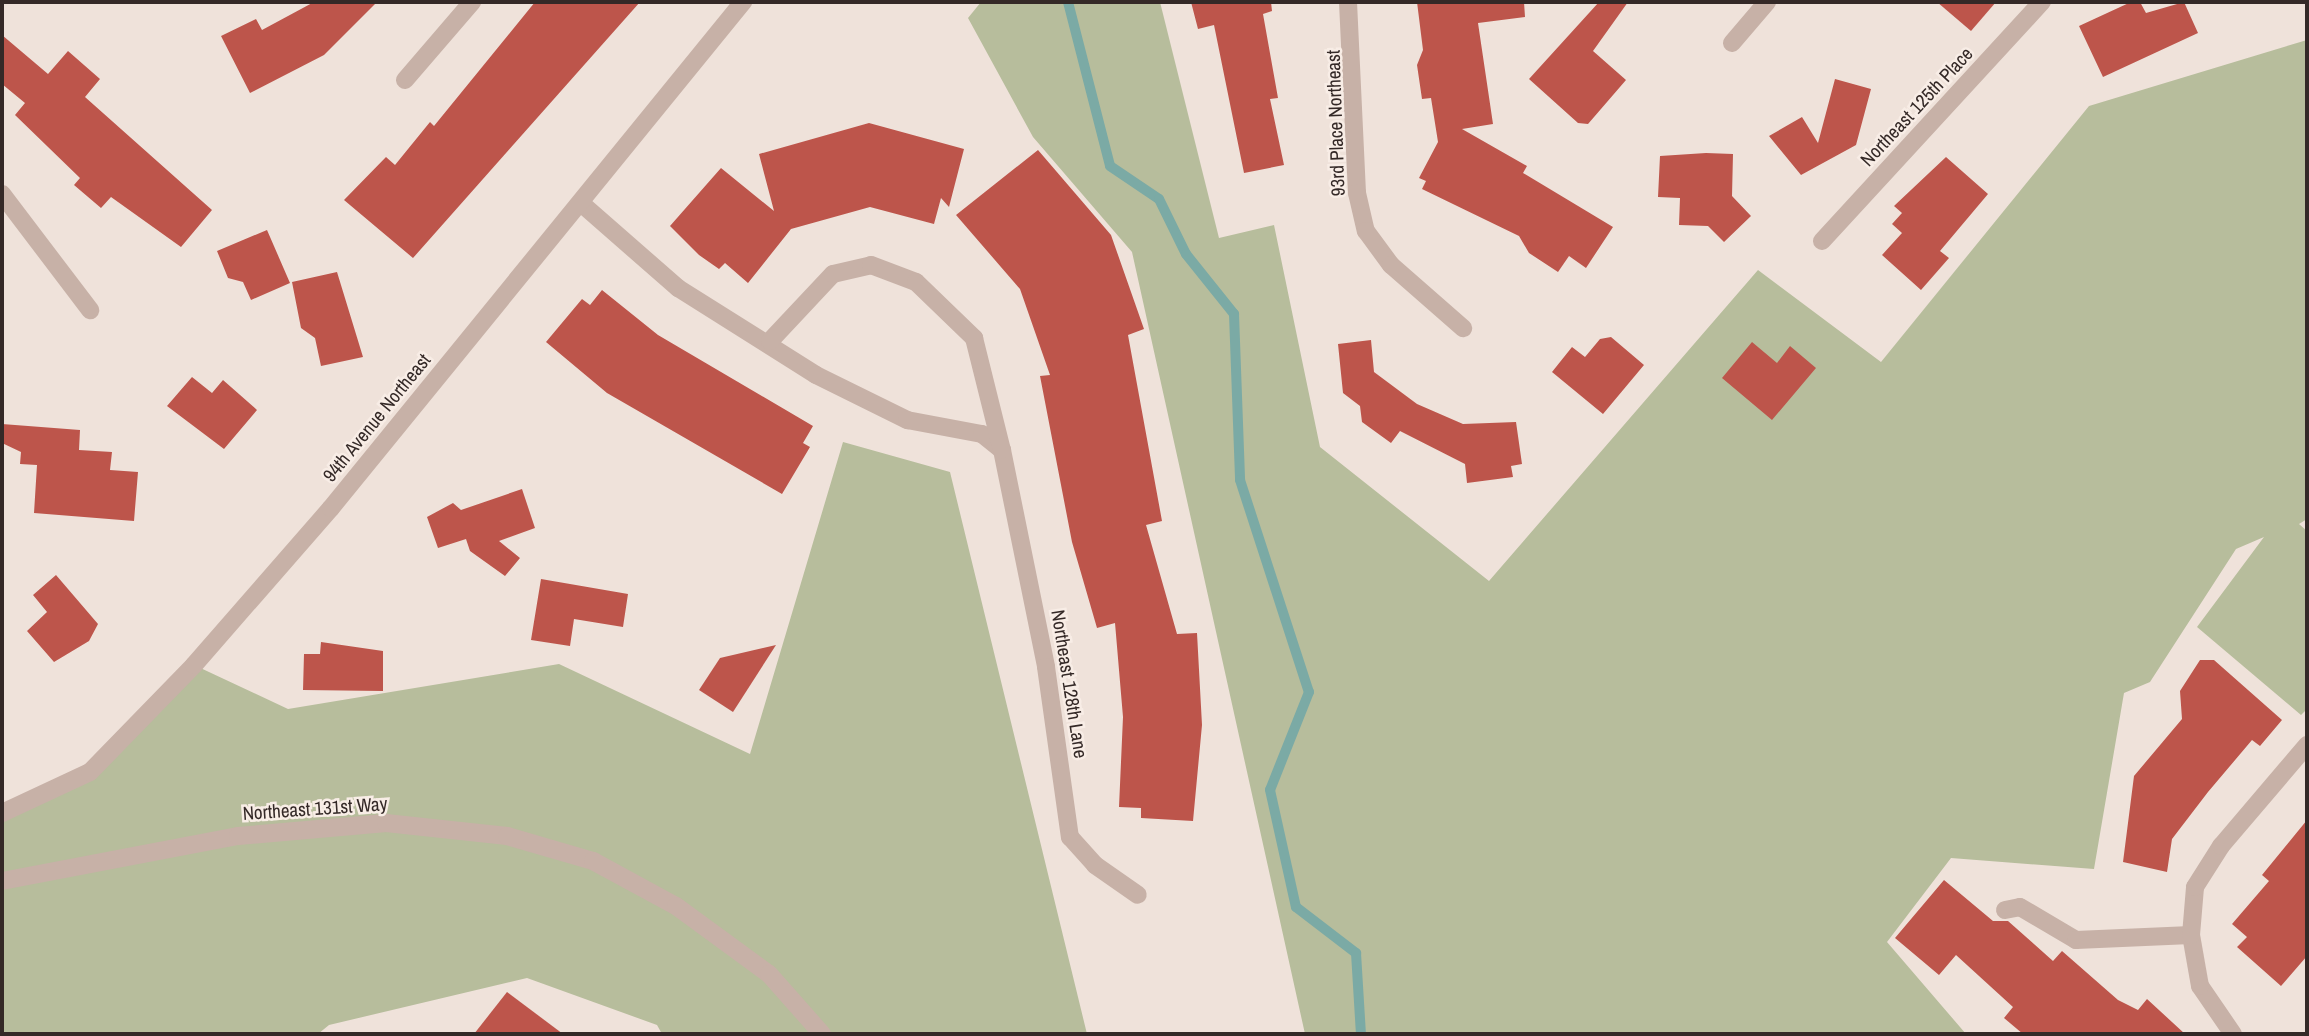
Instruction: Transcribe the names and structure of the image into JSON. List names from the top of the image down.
{
  "streets": {
    "street": [
      "Northeast 125th Place",
      "93rd Place Northeast",
      "94th Avenue Northeast",
      "Northeast 128th Lane",
      "Northeast 131st Way"
    ]
  }
}
